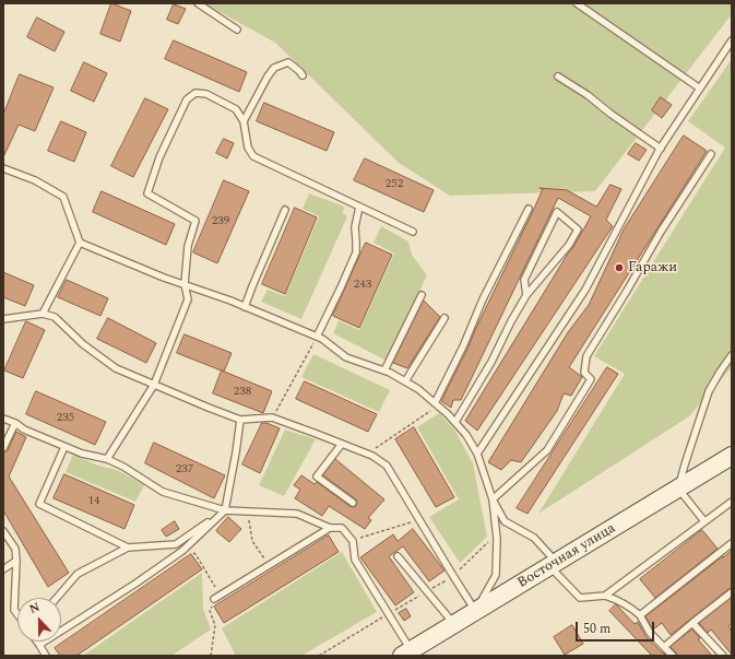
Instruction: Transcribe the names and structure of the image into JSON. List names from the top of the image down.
{
  "streets": {
    "main road": ["Восточная улица"]
  },
  "places": ["Гаражи"],
  "house_numbers": [
    "252",
    "239",
    "243",
    "238",
    "235",
    "237",
    "14"
  ],
  "scale_bar": "50 m",
  "north": "top"
}
